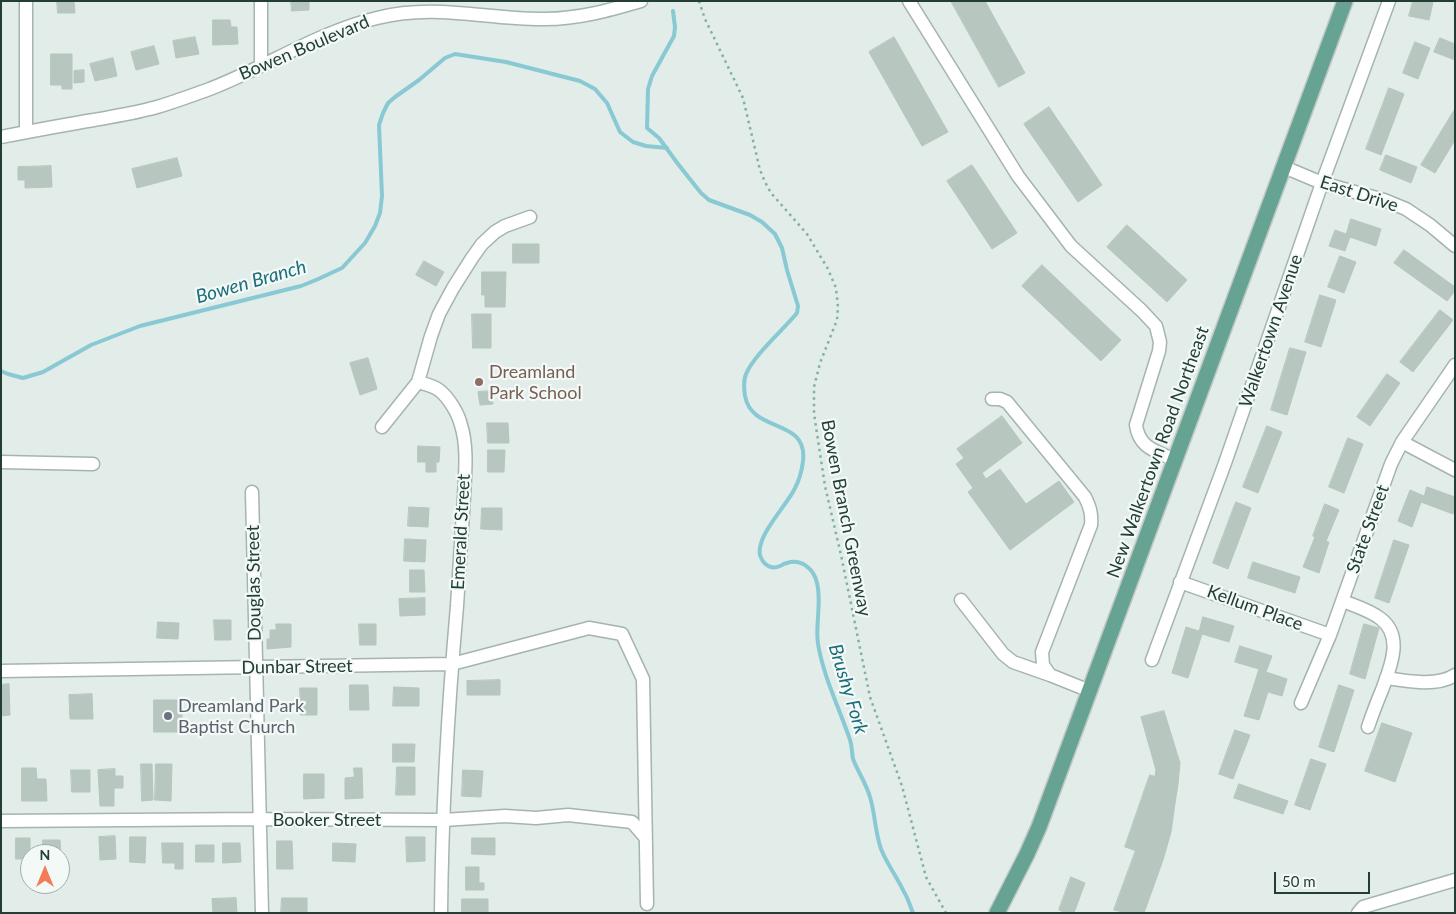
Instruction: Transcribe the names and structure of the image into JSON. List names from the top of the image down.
{
  "streets": {
    "main road": ["New Walkertown Road Northeast"],
    "street": [
      "Bowen Boulevard",
      "East Drive",
      "Walkertown Avenue",
      "State Street",
      "Emerald Street",
      "Douglas Street",
      "Kellum Place",
      "Dunbar Street",
      "Booker Street"
    ],
    "path": ["Bowen Branch Greenway"]
  },
  "crossings": [
    ["East Drive", "Walkertown Avenue"],
    ["East Drive", "New Walkertown Road Northeast"],
    ["Walkertown Avenue", "Kellum Place"],
    ["State Street", "Kellum Place"],
    ["Emerald Street", "Dunbar Street"],
    ["Emerald Street", "Booker Street"],
    ["Douglas Street", "Dunbar Street"],
    ["Douglas Street", "Booker Street"],
    ["Dunbar Street", "Booker Street"]
  ],
  "water": ["Bowen Branch", "Brushy Fork"],
  "places": ["Dreamland Park School", "Dreamland Park Baptist Church"],
  "scale_bar": "50 m",
  "north": "top"
}
